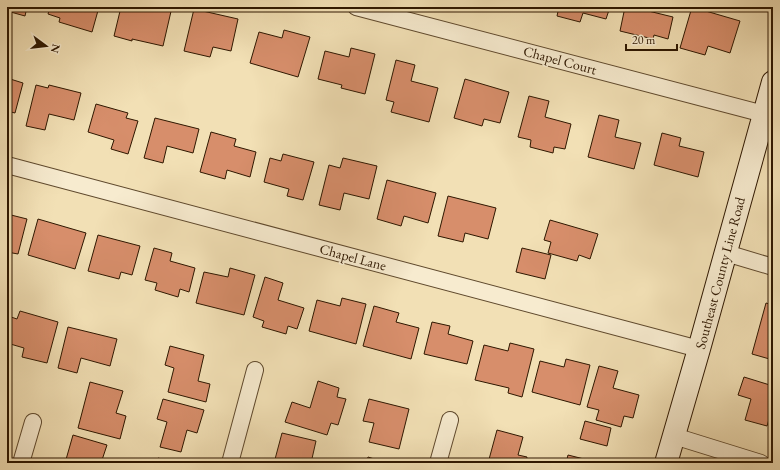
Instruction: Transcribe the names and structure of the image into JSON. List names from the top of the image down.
{
  "streets": {
    "street": ["Chapel Court", "Chapel Lane", "Southeast County Line Road"]
  },
  "crossings": [
    ["Chapel Court", "Southeast County Line Road"],
    ["Chapel Lane", "Southeast County Line Road"]
  ],
  "scale_bar": "20 m",
  "north": "right"
}
